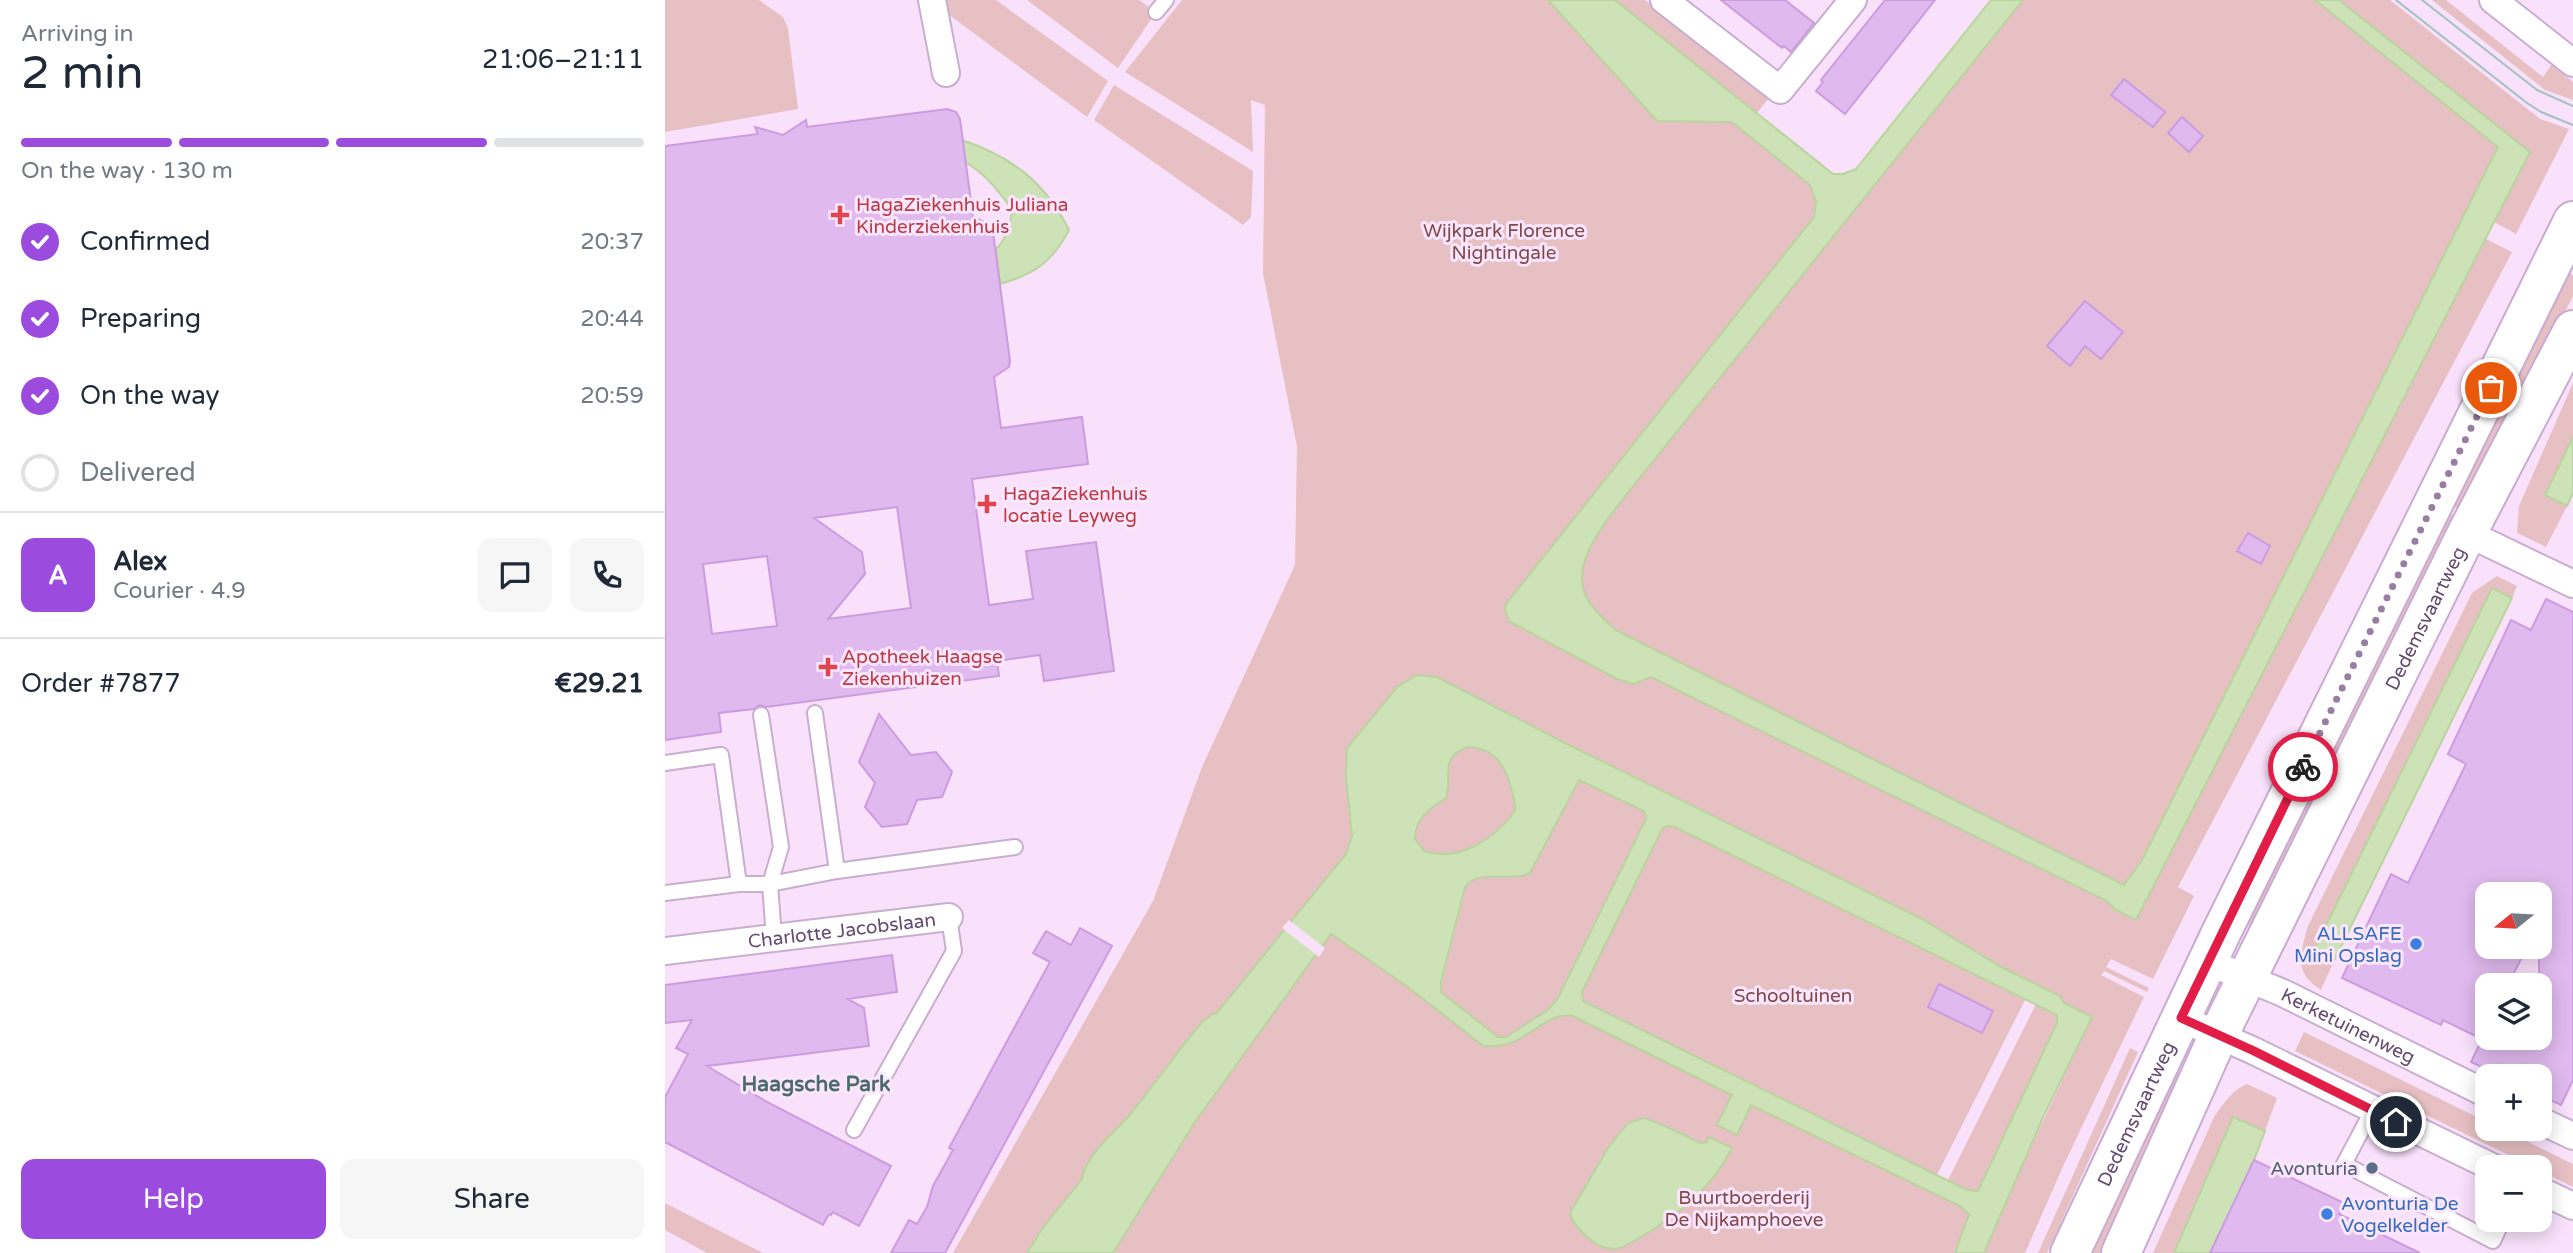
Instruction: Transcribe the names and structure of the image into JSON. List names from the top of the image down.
{
  "streets": {
    "main road": ["Dedemsvaartweg"],
    "street": ["Charlotte Jacobslaan", "Kerketuinenweg"]
  },
  "crossings": [
    ["Dedemsvaartweg", "Kerketuinenweg"]
  ],
  "districts": ["Haagsche Park"],
  "parks": ["Wijkpark Florence Nightingale", "Schooltuinen", "Buurtboerderij De Nijkamphoeve"],
  "places": {
    "health": ["HagaZiekenhuis Juliana Kinderziekenhuis", "HagaZiekenhuis locatie Leyweg", "Apotheek Haagse Ziekenhuizen"],
    "other": ["ALLSAFE Mini Opslag", "Avonturia", "Avonturia De Vogelkelder"]
  },
  "north": "left",
  "page": {
    "heading": ["2 min", "Arriving in", "21:06–21:11"],
    "panel": [
      "Alex",
      "Courier · 4.9",
      "Order #7877",
      "€29.21"
    ],
    "bar": "On the way · 130 m",
    "list": [
      ["Confirmed", "20:37"],
      ["Preparing", "20:44"],
      ["On the way", "20:59"],
      "Delivered"
    ],
    "round": "A",
    "map_buttons": ["+", "−"],
    "buttons": ["Help", "Share"]
  }
}
